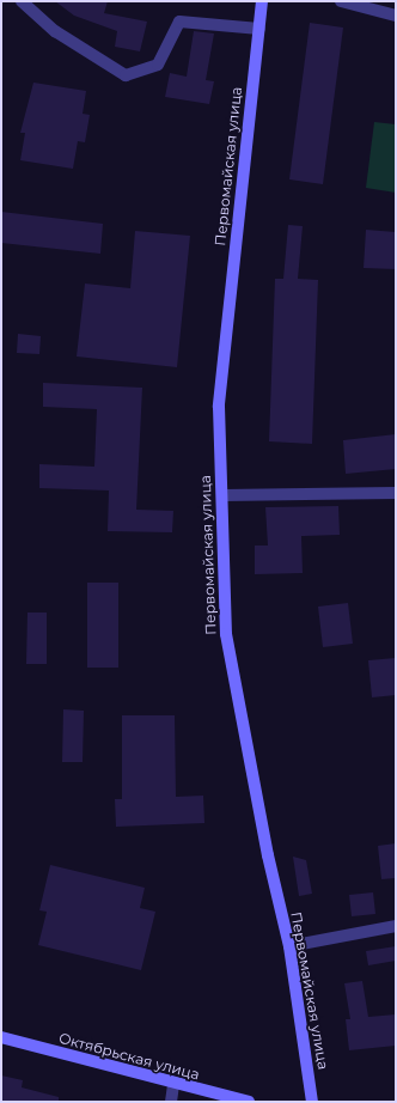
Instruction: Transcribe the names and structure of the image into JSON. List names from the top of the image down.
{
  "streets": {
    "street": ["Первомайская улица", "Октябрьская улица"]
  }
}
